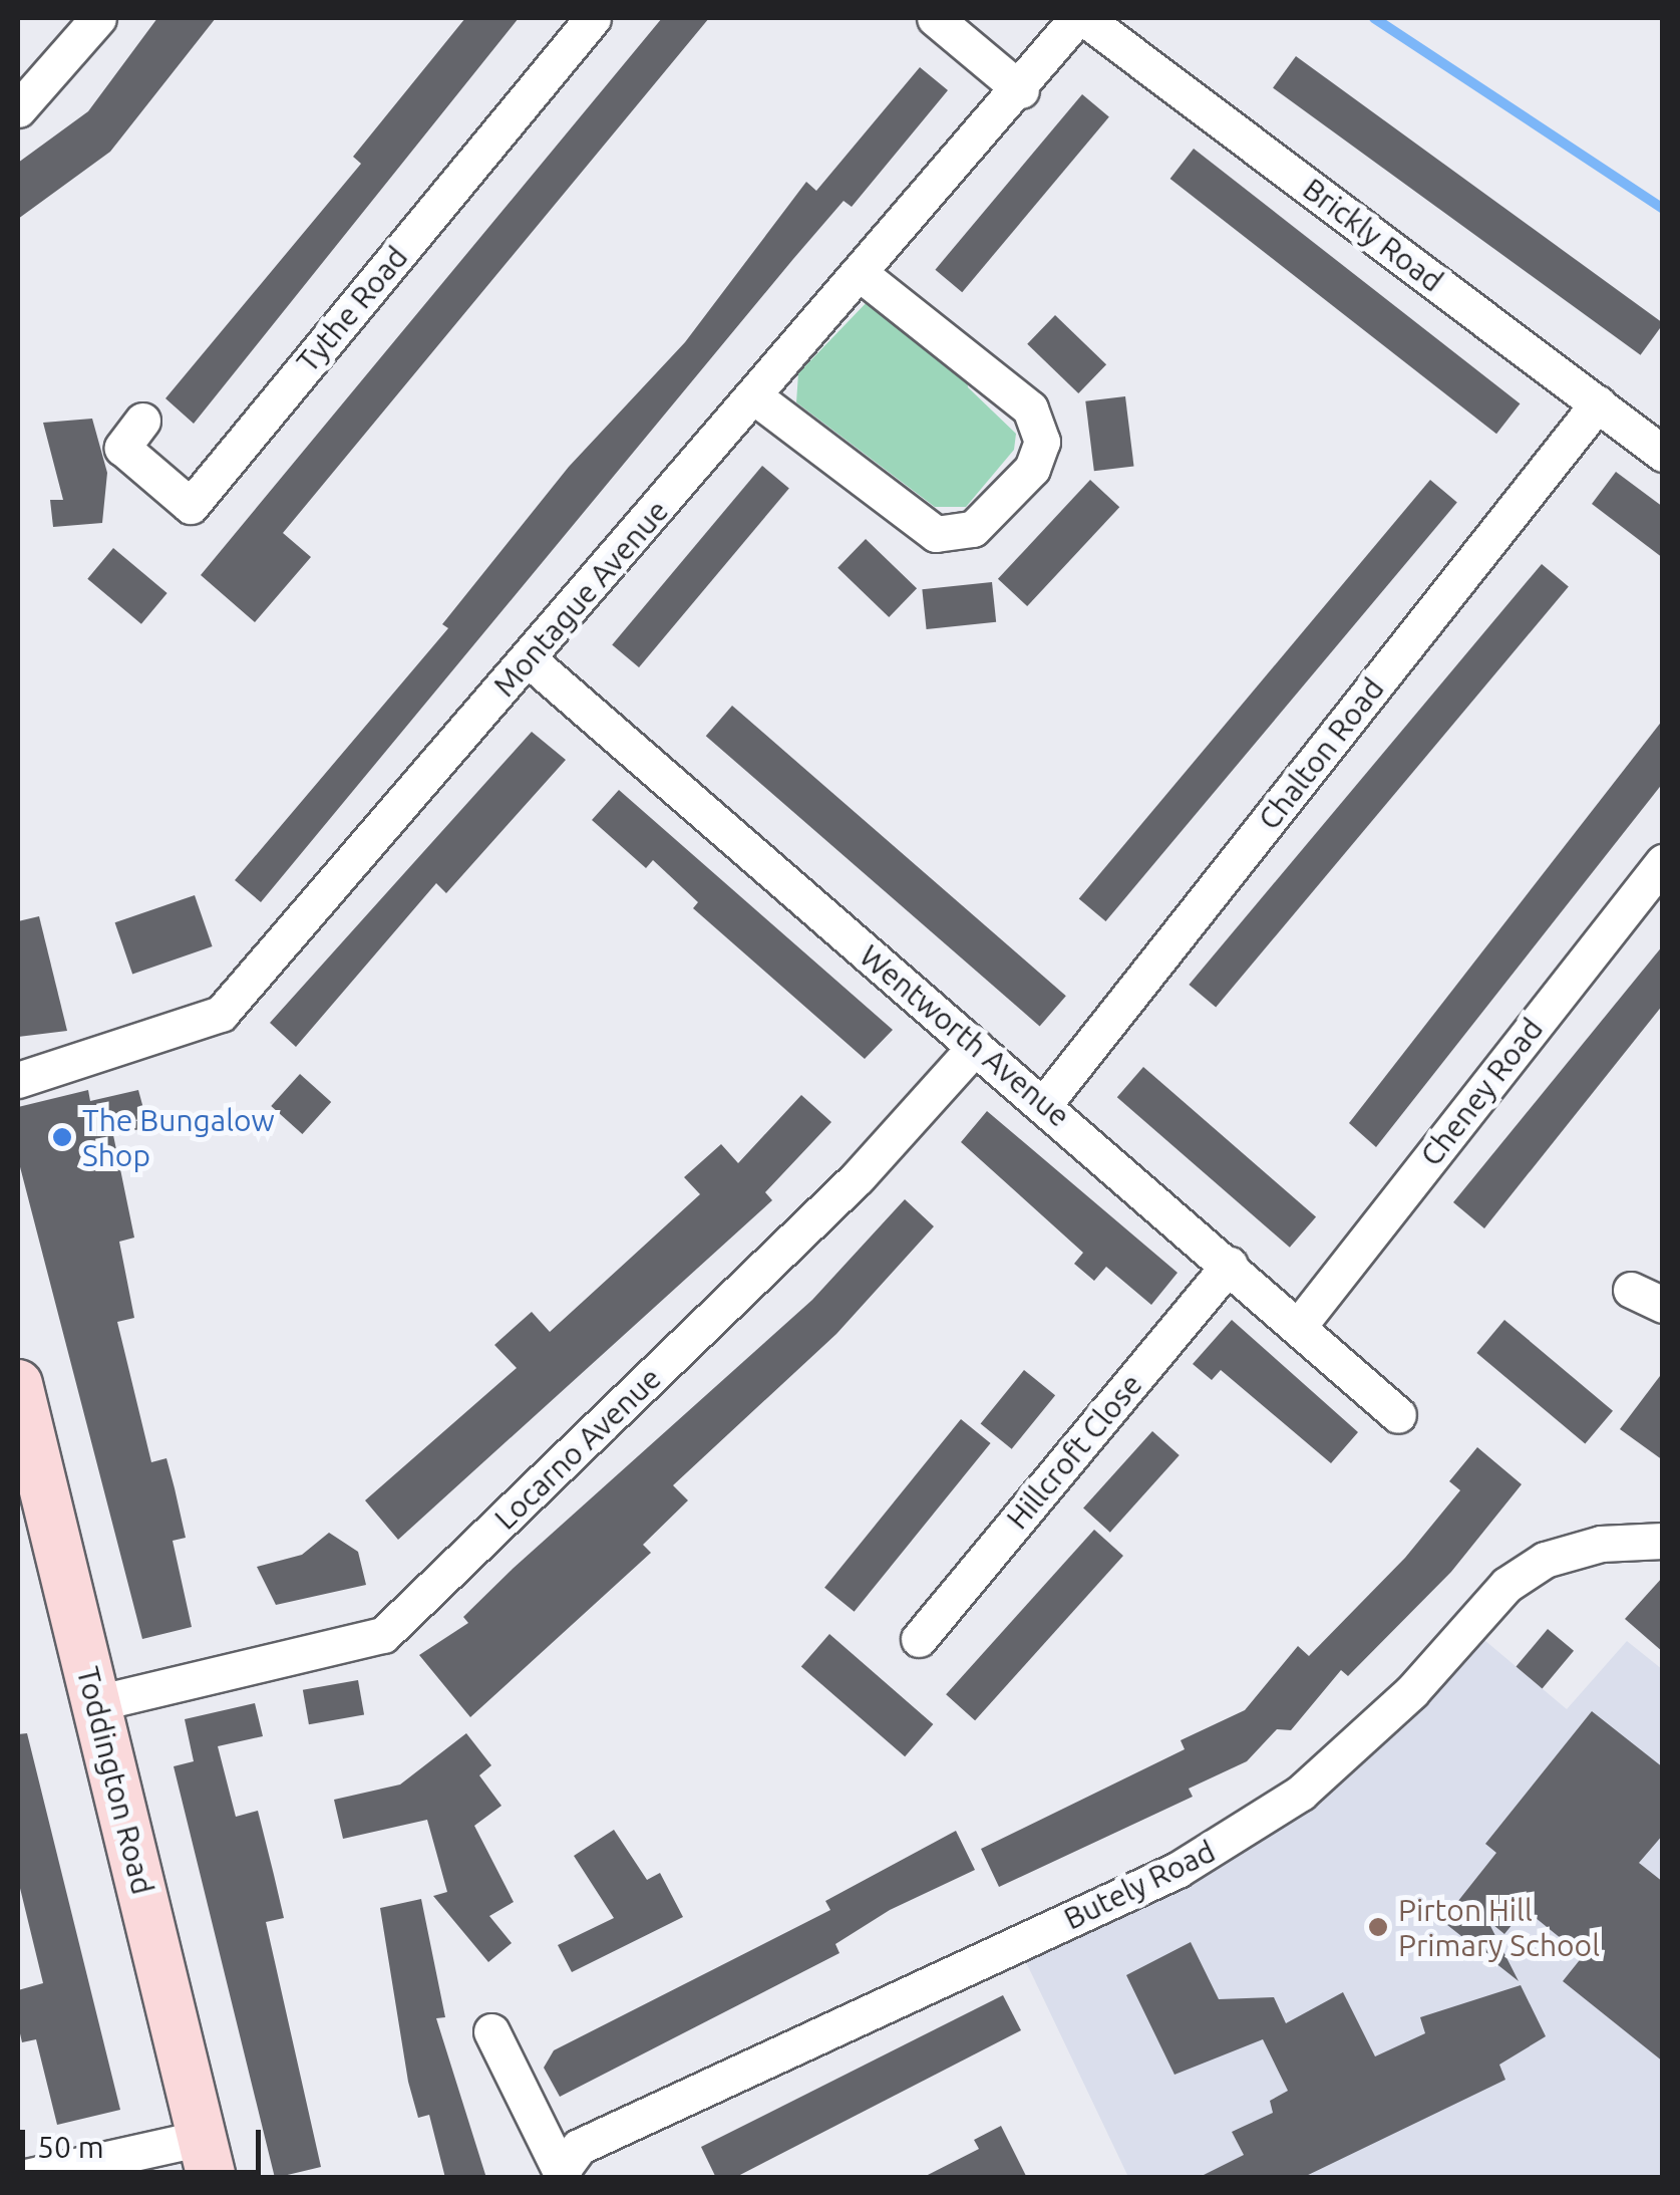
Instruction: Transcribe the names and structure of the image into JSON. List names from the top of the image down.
{
  "streets": {
    "main road": ["Toddington Road"],
    "street": [
      "Brickly Road",
      "Tythe Road",
      "Montague Avenue",
      "Chalton Road",
      "Wentworth Avenue",
      "Cheney Road",
      "Locarno Avenue",
      "Hillcroft Close",
      "Butely Road"
    ]
  },
  "crossings": [
    ["Brickly Road", "Montague Avenue"],
    ["Brickly Road", "Chalton Road"],
    ["Montague Avenue", "Wentworth Avenue"],
    ["Chalton Road", "Wentworth Avenue"],
    ["Wentworth Avenue", "Cheney Road"],
    ["Wentworth Avenue", "Locarno Avenue"],
    ["Wentworth Avenue", "Hillcroft Close"],
    ["Locarno Avenue", "Toddington Road"]
  ],
  "places": ["The Bungalow Shop", "Pirton Hill Primary School"],
  "scale_bar": "50 m"
}
